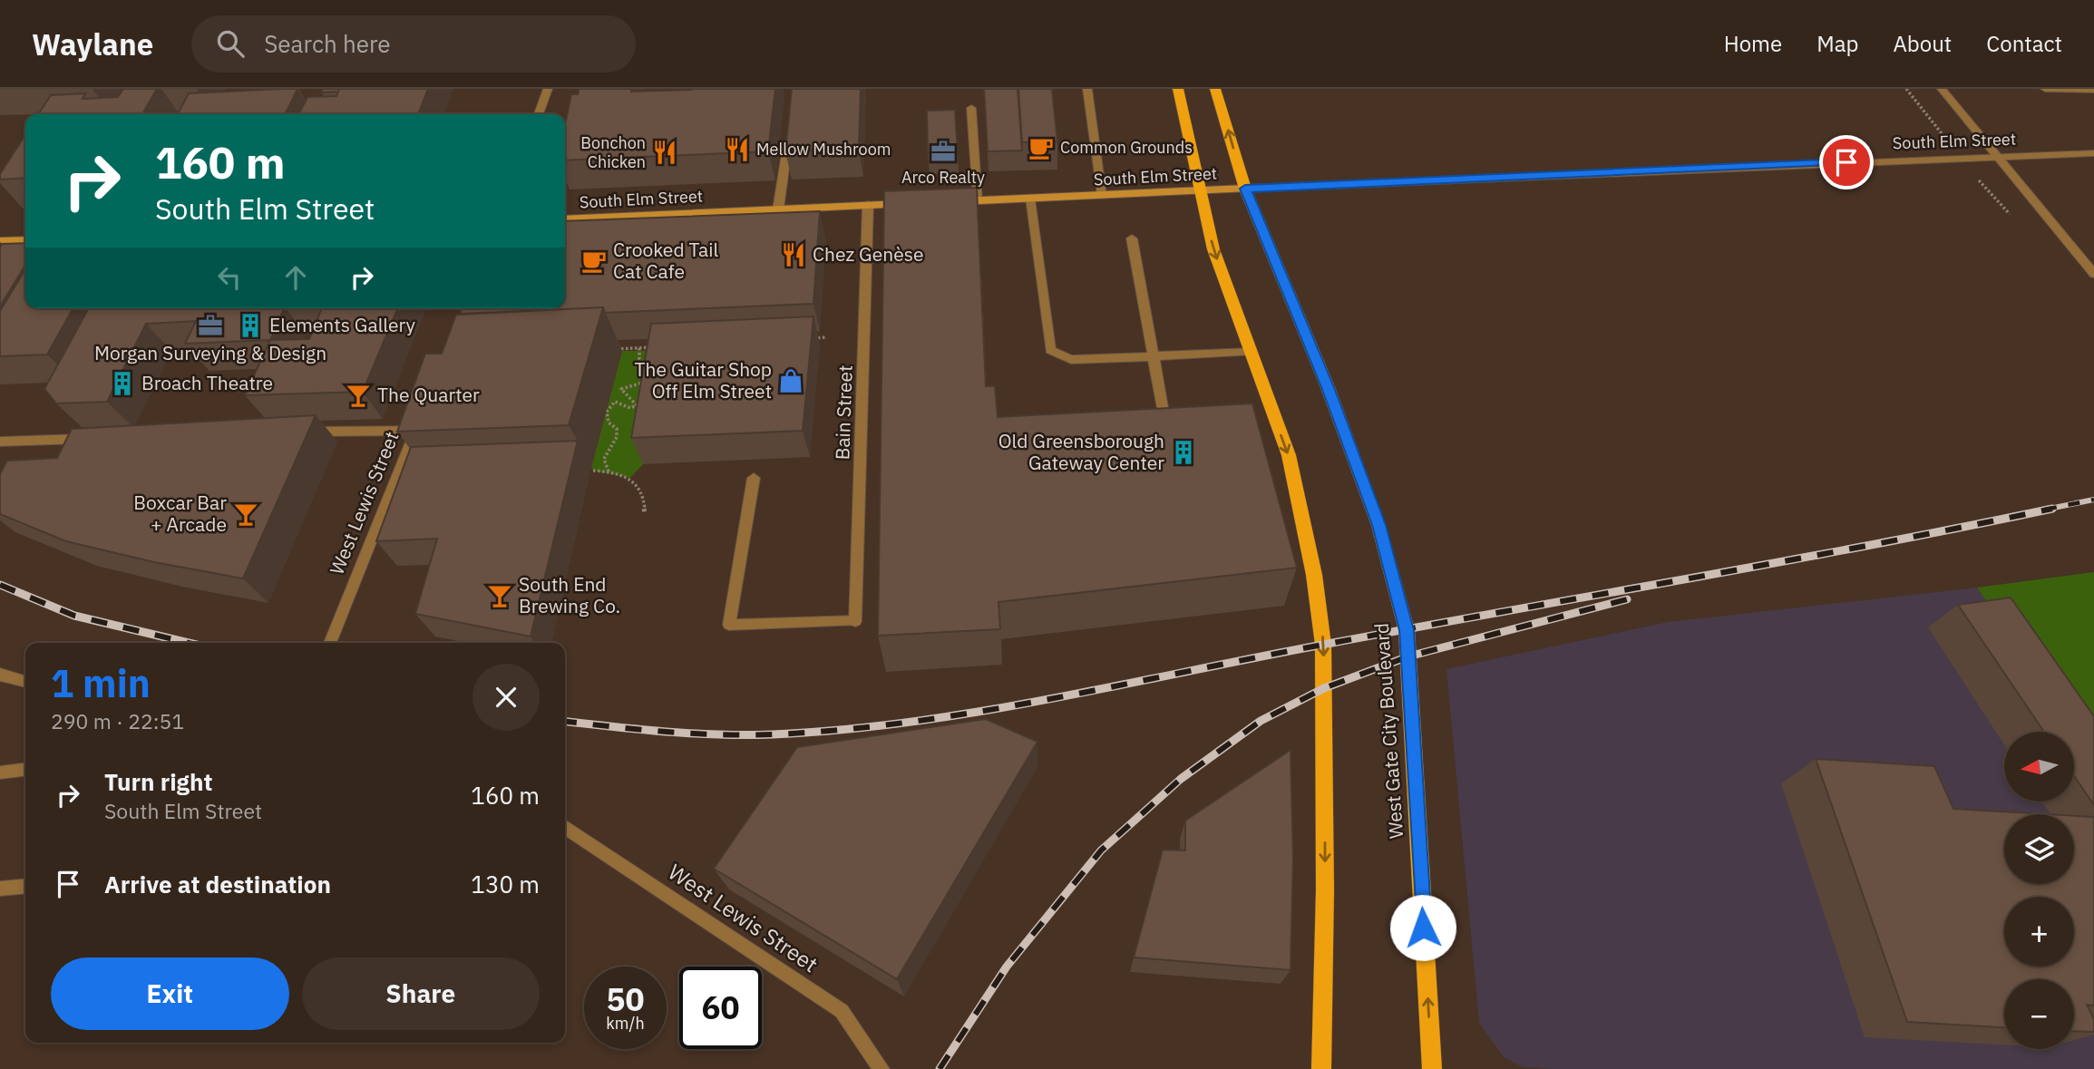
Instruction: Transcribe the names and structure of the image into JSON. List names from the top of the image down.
{
  "streets": {
    "main road": ["South Elm Street", "West Gate City Boulevard"],
    "street": ["Bain Street", "West Lewis Street"]
  },
  "crossings": [
    ["South Elm Street", "Bain Street"],
    ["South Elm Street", "West Gate City Boulevard"]
  ],
  "places": {
    "cafe": ["Common Grounds", "Crooked Tail Cat Cafe"],
    "restaurant": ["Mellow Mushroom", "Bonchon Chicken", "Chez Genèse"],
    "office": ["Arco Realty", "Morgan Surveying & Design"],
    "building": ["Elements Gallery", "Broach Theatre", "Old Greensborough Gateway Center"],
    "shop": ["The Guitar Shop Off Elm Street"],
    "bar": ["The Quarter", "Boxcar Bar + Arcade", "South End Brewing Co."]
  },
  "north": "left",
  "page": {
    "header": "Waylane",
    "search": "Search here",
    "nav": [
      "Home",
      "Map",
      "About",
      "Contact"
    ],
    "turn": ["160 m", "South Elm Street"],
    "heading": ["1 min", "290 m · 22:51"],
    "map_buttons": ["+", "−"],
    "list": [
      {
        "name": "Turn right",
        "note": "South Elm Street",
        "value": "160 m"
      },
      {
        "name": "Arrive at destination",
        "value": "130 m"
      }
    ],
    "buttons": ["Exit", "Share"],
    "speed": "50 km/h",
    "limit": "60"
  }
}
